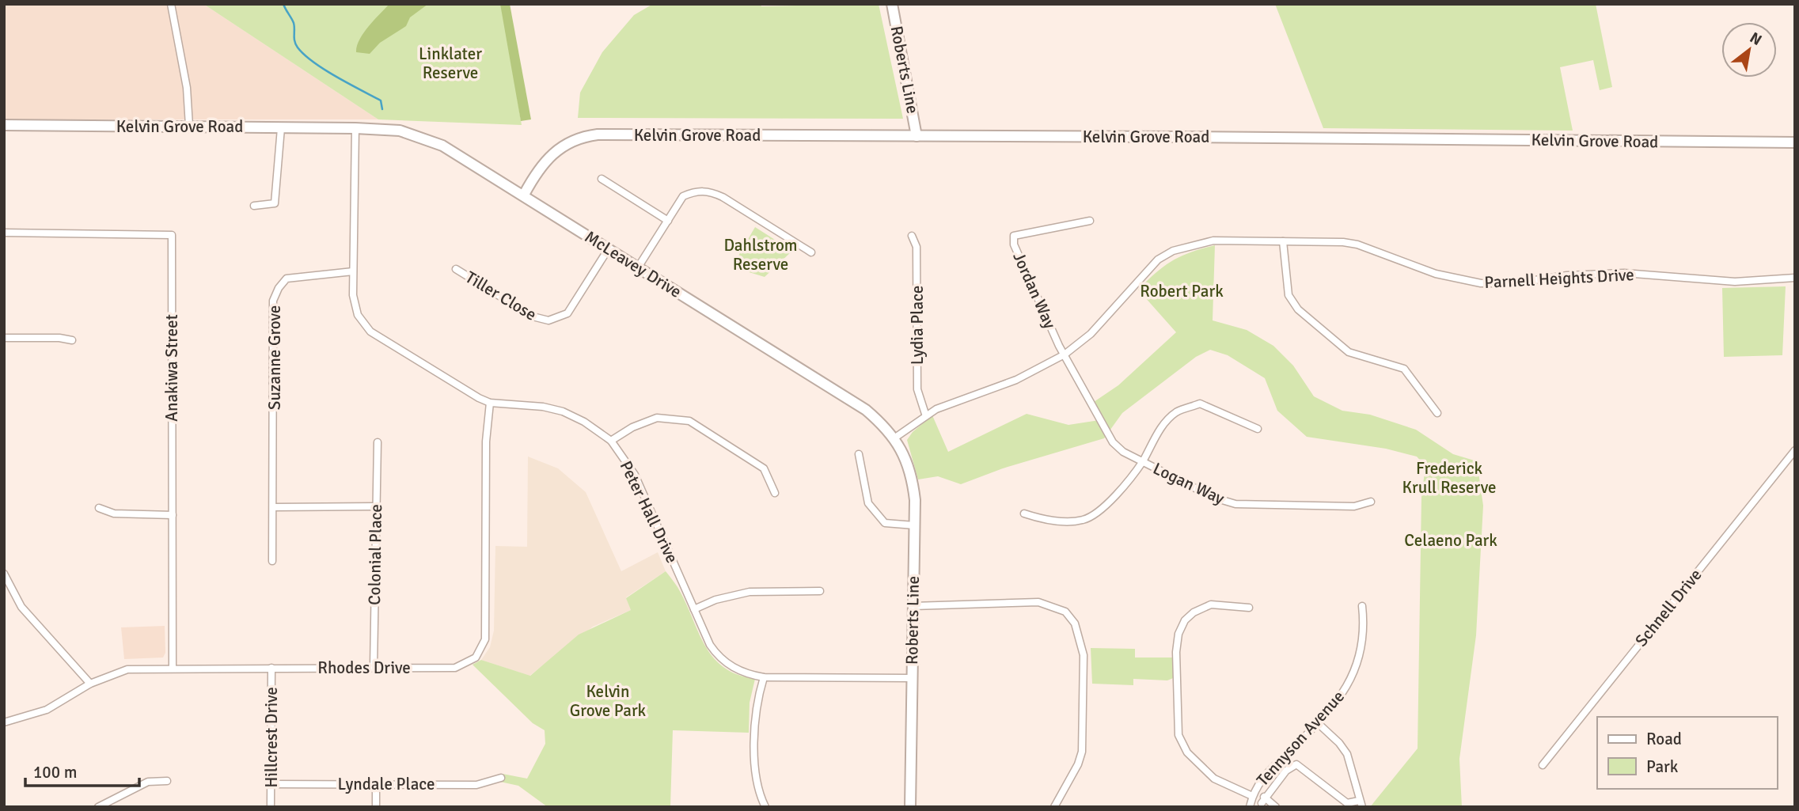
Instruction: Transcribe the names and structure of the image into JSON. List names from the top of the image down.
{
  "streets": {
    "street": [
      "Roberts Line",
      "Kelvin Grove Road",
      "McLeavey Drive",
      "Parnell Heights Drive",
      "Jordan Way",
      "Tiller Close",
      "Lydia Place",
      "Suzanne Grove",
      "Anakiwa Street",
      "Logan Way",
      "Peter Hall Drive",
      "Colonial Place",
      "Schnell Drive",
      "Rhodes Drive",
      "Hillcrest Drive",
      "Tennyson Avenue",
      "Lyndale Place"
    ]
  },
  "crossings": [
    ["Roberts Line", "Kelvin Grove Road"],
    ["Roberts Line", "McLeavey Drive"],
    ["Roberts Line", "Parnell Heights Drive"],
    ["Roberts Line", "Peter Hall Drive"],
    ["Kelvin Grove Road", "McLeavey Drive"],
    ["Kelvin Grove Road", "Peter Hall Drive"],
    ["McLeavey Drive", "Parnell Heights Drive"],
    ["McLeavey Drive", "Tiller Close"],
    ["McLeavey Drive", "Peter Hall Drive"],
    ["Parnell Heights Drive", "Jordan Way"],
    ["Parnell Heights Drive", "Lydia Place"],
    ["Parnell Heights Drive", "Logan Way"],
    ["Jordan Way", "Logan Way"],
    ["Suzanne Grove", "Peter Hall Drive"],
    ["Anakiwa Street", "Rhodes Drive"],
    ["Peter Hall Drive", "Rhodes Drive"],
    ["Colonial Place", "Rhodes Drive"],
    ["Rhodes Drive", "Hillcrest Drive"],
    ["Hillcrest Drive", "Lyndale Place"]
  ],
  "parks": [
    "Linklater Reserve",
    "Dahlstrom Reserve",
    "Robert Park",
    "Frederick Krull Reserve",
    "Celaeno Park",
    "Kelvin Grove Park"
  ],
  "legend": ["Road", "Park"],
  "scale_bar": "100 m",
  "north": "top right"
}
